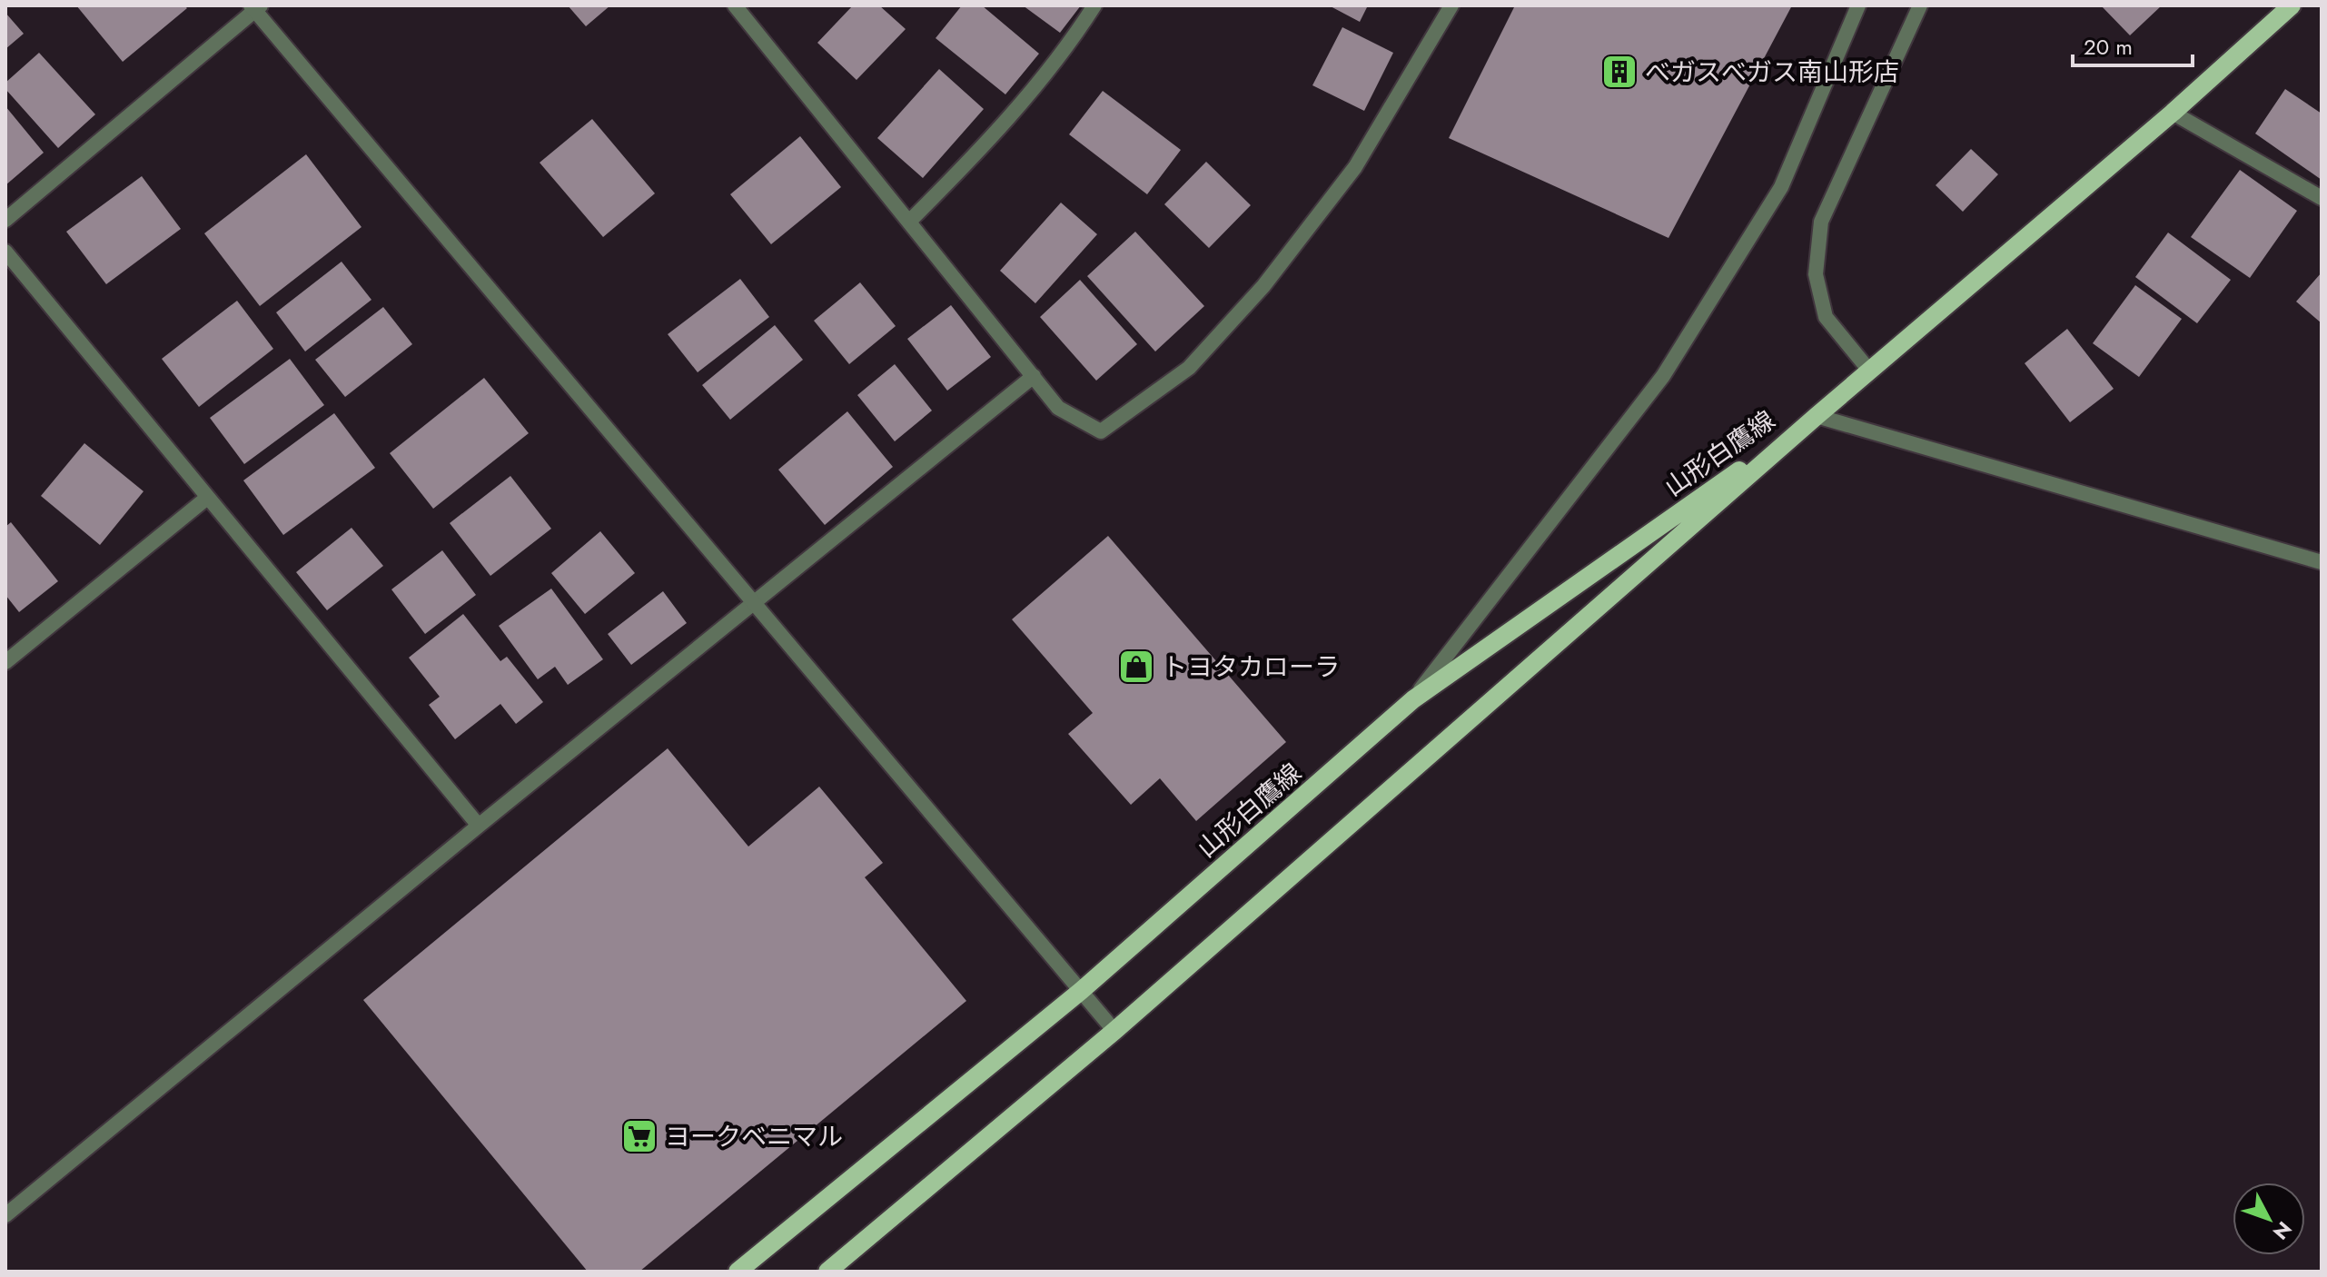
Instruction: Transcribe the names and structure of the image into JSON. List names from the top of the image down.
{
  "streets": {
    "main road": ["山形白鷹線"]
  },
  "places": {
    "building": ["べガスべガス南山形店"],
    "shop": ["トヨタカローラ"],
    "supermarket": ["ヨークベニマル"]
  },
  "scale_bar": "20 m",
  "north": "bottom right"
}
